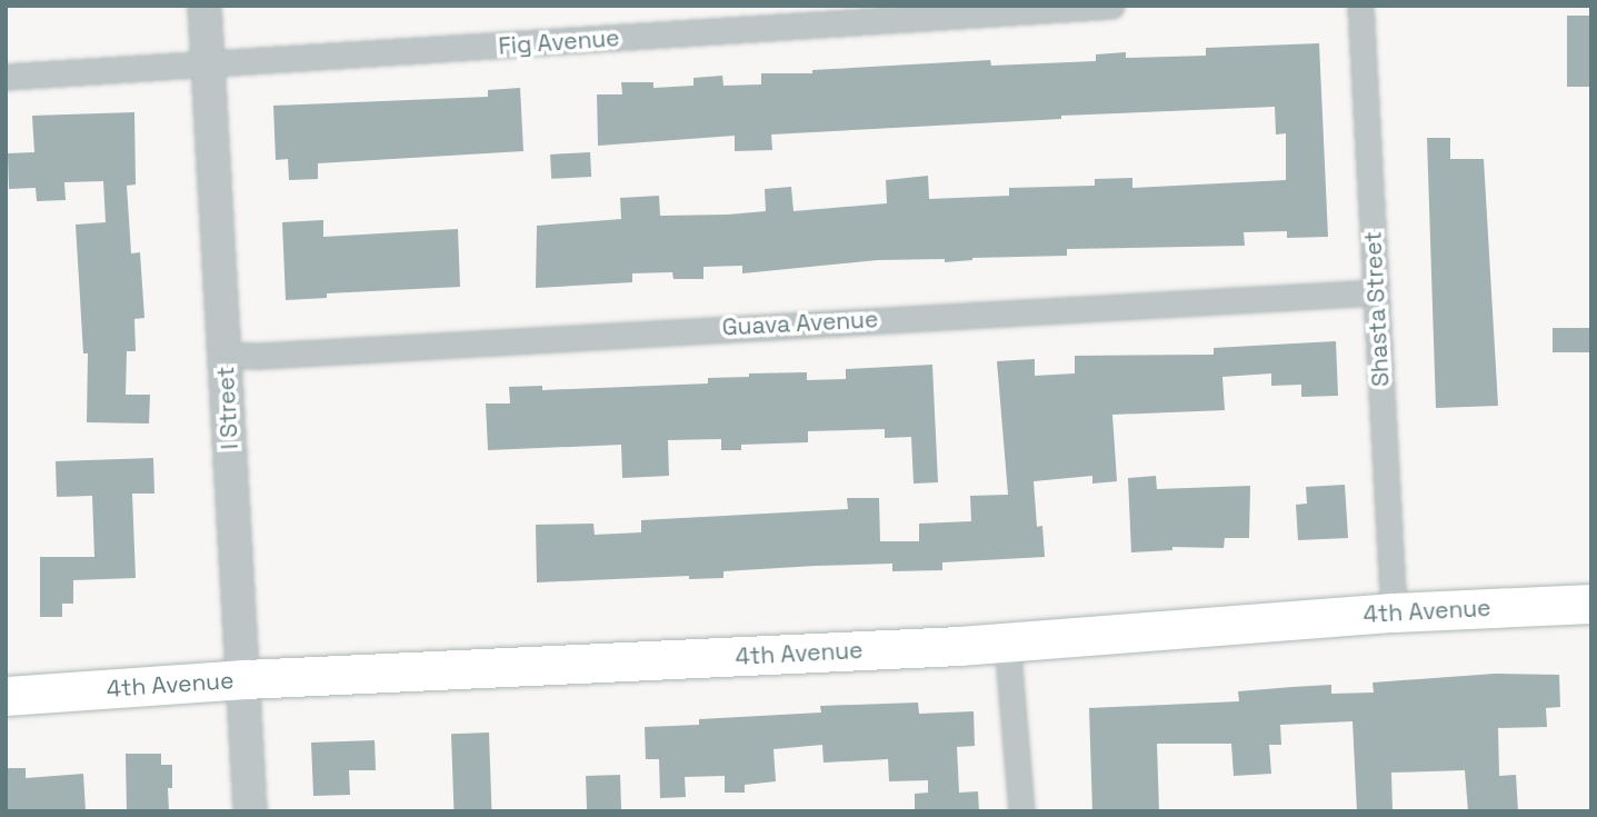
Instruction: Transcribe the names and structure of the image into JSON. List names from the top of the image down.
{
  "streets": {
    "main road": ["4th Avenue"],
    "street": [
      "Fig Avenue",
      "Shasta Street",
      "Guava Avenue",
      "I Street"
    ]
  },
  "crossings": [
    ["Fig Avenue", "I Street"],
    ["Shasta Street", "Guava Avenue"],
    ["Shasta Street", "4th Avenue"],
    ["Guava Avenue", "I Street"],
    ["I Street", "4th Avenue"]
  ]
}
